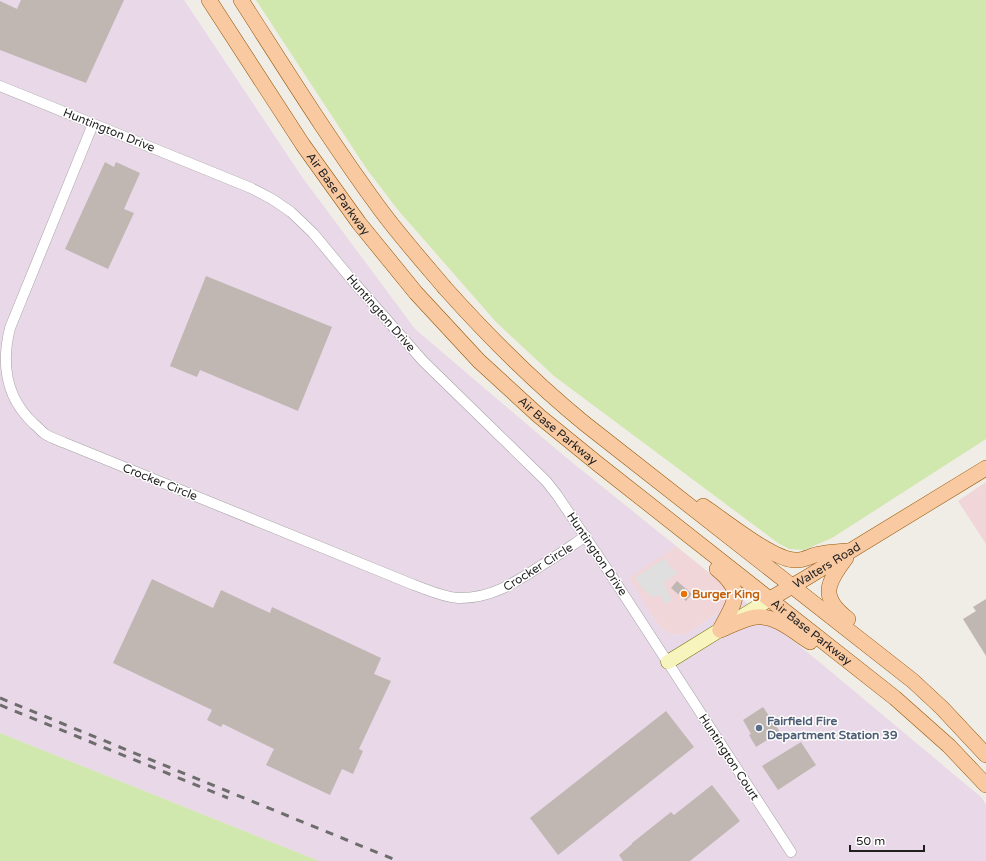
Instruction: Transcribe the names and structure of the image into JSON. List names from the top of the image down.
{
  "streets": {
    "main road": ["Air Base Parkway", "Walters Road"],
    "street": ["Huntington Drive", "Crocker Circle", "Huntington Court"]
  },
  "crossings": [
    ["Huntington Drive", "Crocker Circle"],
    ["Huntington Drive", "Walters Road"],
    ["Huntington Drive", "Huntington Court"],
    ["Air Base Parkway", "Walters Road"],
    ["Walters Road", "Huntington Court"]
  ],
  "places": ["Burger King", "Fairfield Fire Department Station 39"],
  "scale_bar": "50 m"
}
